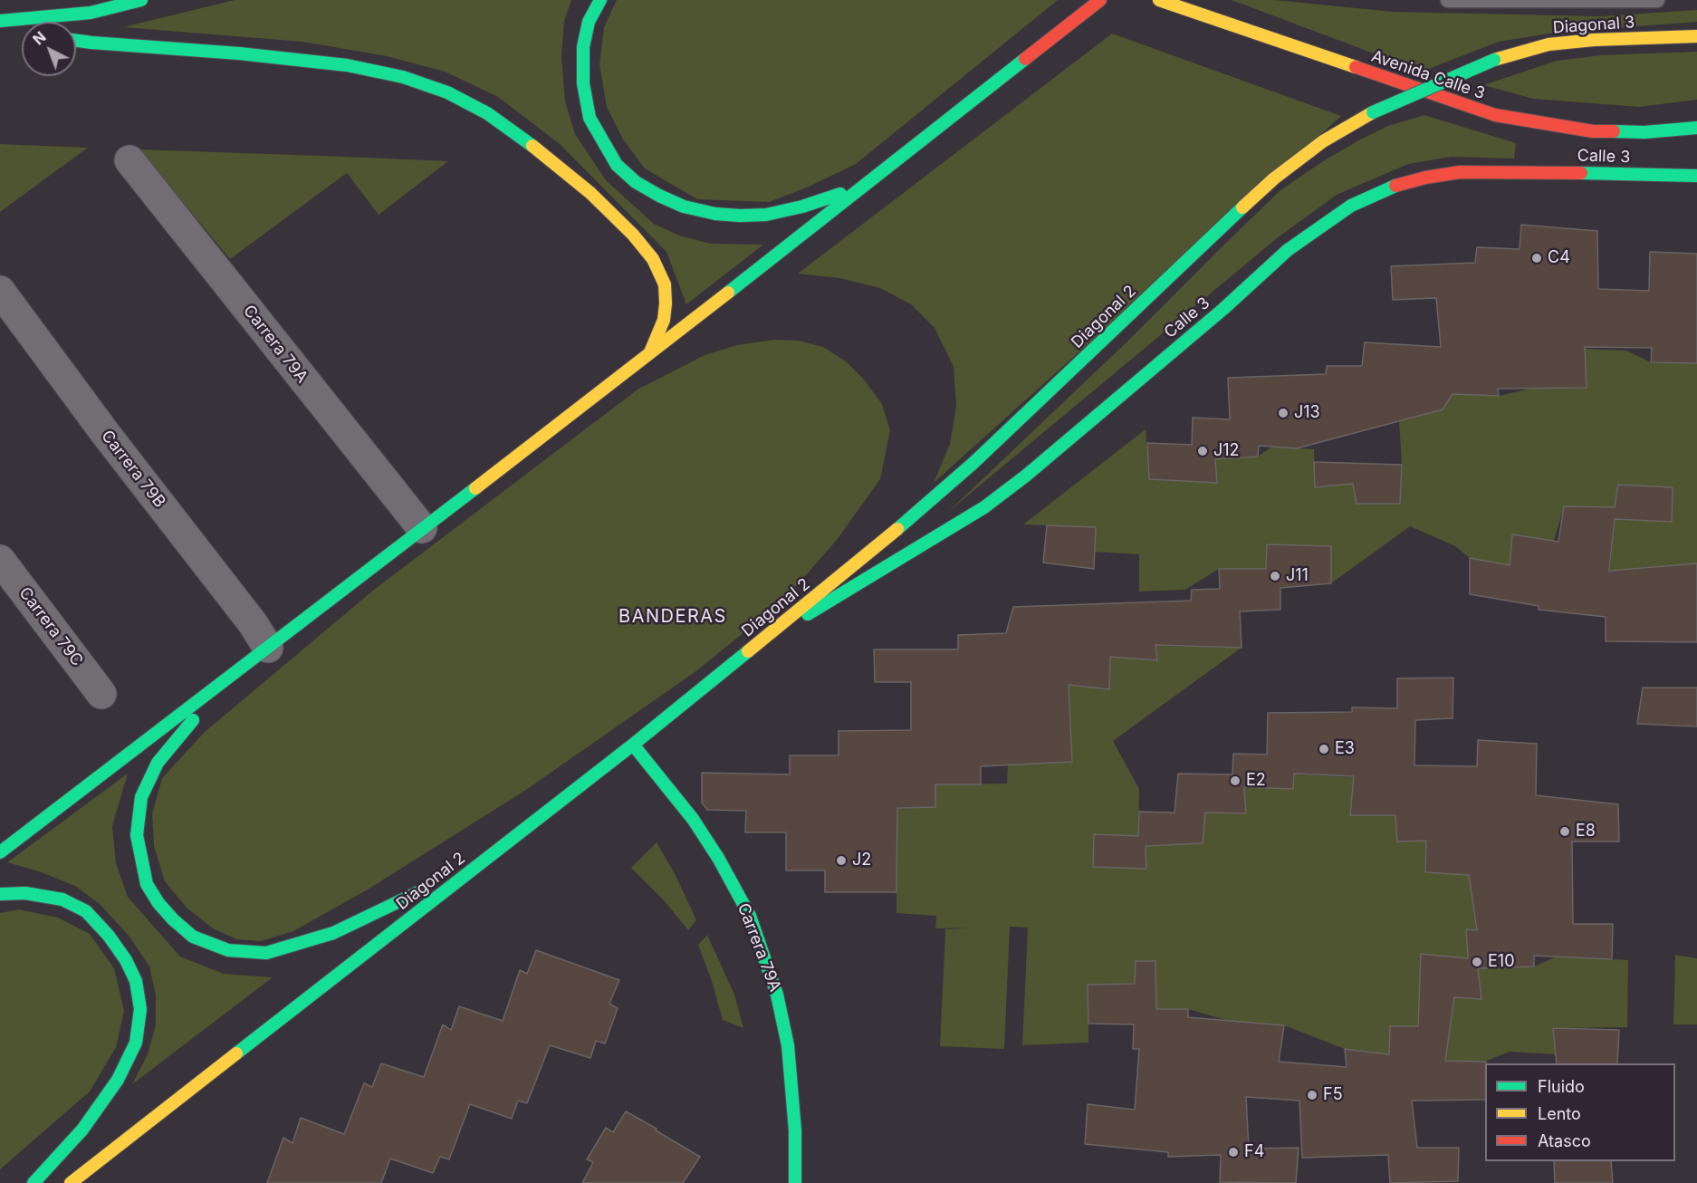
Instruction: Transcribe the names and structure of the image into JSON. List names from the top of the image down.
{
  "streets": {
    "main road": [
      "Diagonal 3",
      "Avenida Calle 3",
      "Calle 3",
      "Diagonal 2",
      "Carrera 79A"
    ],
    "street": ["Carrera 79B", "Carrera 79C"]
  },
  "crossings": [
    ["Diagonal 3", "Diagonal 2"],
    ["Calle 3", "Diagonal 2"],
    ["Diagonal 2", "Carrera 79A"]
  ],
  "districts": ["BANDERAS"],
  "places": [
    "C4",
    "J13",
    "J12",
    "J11",
    "E3",
    "E2",
    "E8",
    "J2",
    "E10",
    "F5",
    "F4"
  ],
  "legend": ["Fluido", "Lento", "Atasco"],
  "north": "top left"
}
